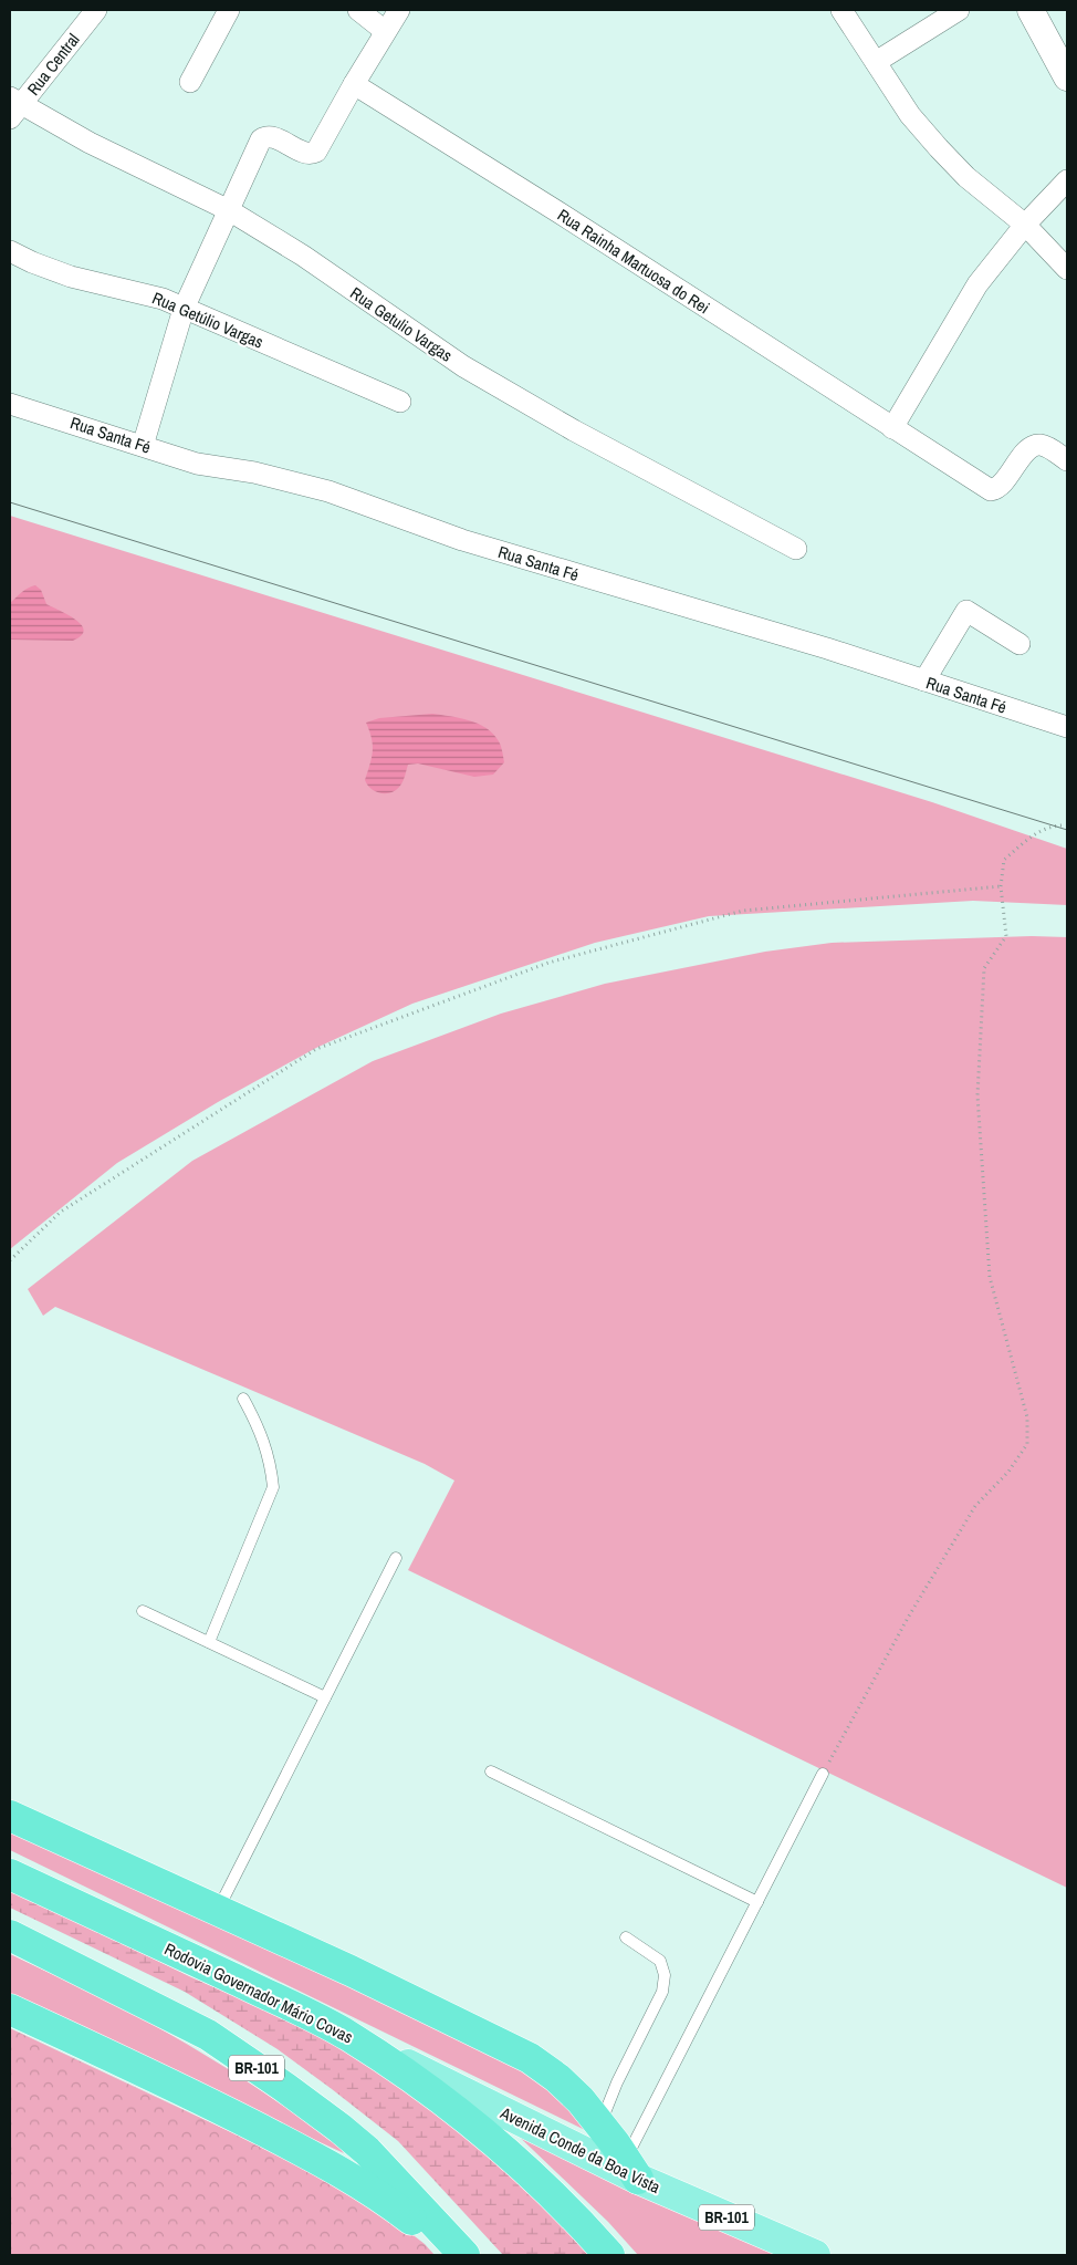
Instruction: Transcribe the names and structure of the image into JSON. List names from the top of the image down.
{
  "streets": {
    "highway": ["Rodovia Governador Mário Covas", "BR-101"],
    "main road": ["Avenida Conde da Boa Vista"],
    "street": [
      "Rua Central",
      "Rua Rainha Martuosa do Rei",
      "Rua Getúlio Vargas",
      "Rua Getulio Vargas",
      "Rua Santa Fé"
    ]
  },
  "crossings": [
    ["Rua Central", "Rua Getulio Vargas"],
    ["Rodovia Governador Mário Covas", "Avenida Conde da Boa Vista"]
  ]
}
